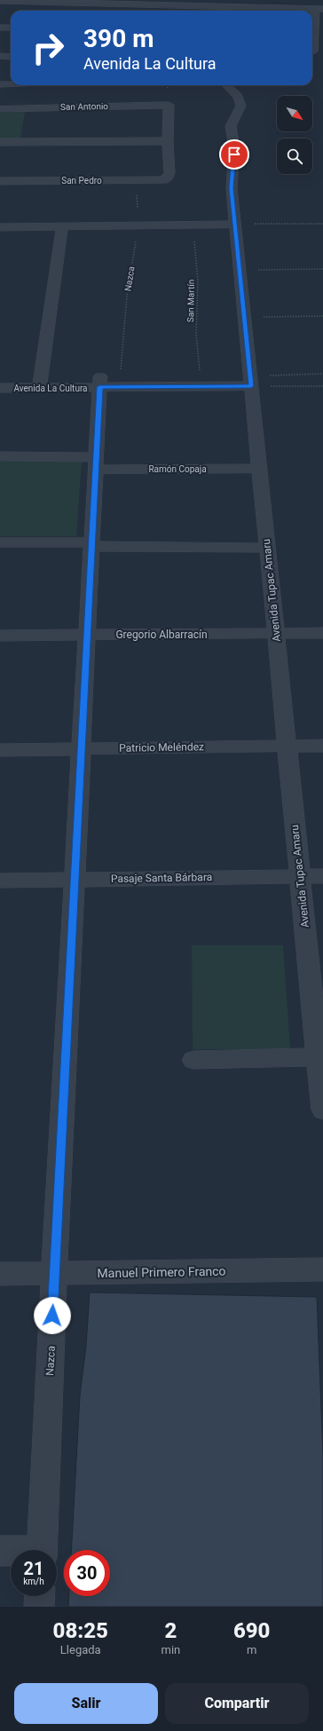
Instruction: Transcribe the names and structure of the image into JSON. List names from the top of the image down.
{
  "streets": {
    "street": [
      "San Antonio",
      "San Pedro",
      "Nazca",
      "Avenida La Cultura",
      "Ramón Copaja",
      "Avenida Tupac Amaru",
      "Gregorio Albarracín",
      "Patricio Meléndez",
      "Pasaje Santa Bárbara",
      "Manuel Primero Franco"
    ],
    "path": ["San Martín"]
  },
  "crossings": [
    ["San Antonio", "San Pedro"],
    ["San Pedro", "Nazca"],
    ["Nazca", "Avenida La Cultura"],
    ["Nazca", "Ramón Copaja"],
    ["Nazca", "Gregorio Albarracín"],
    ["Nazca", "Patricio Meléndez"],
    ["Nazca", "Pasaje Santa Bárbara"],
    ["Nazca", "Manuel Primero Franco"],
    ["San Martín", "Avenida La Cultura"],
    ["Avenida La Cultura", "Avenida Tupac Amaru"],
    ["Ramón Copaja", "Avenida Tupac Amaru"],
    ["Avenida Tupac Amaru", "Gregorio Albarracín"],
    ["Avenida Tupac Amaru", "Patricio Meléndez"],
    ["Avenida Tupac Amaru", "Pasaje Santa Bárbara"]
  ],
  "north": "bottom right",
  "page": {
    "turn": ["390 m", "Avenida La Cultura"],
    "speed": "21 km/h",
    "limit": "30",
    "eta": [
      "08:25",
      "Llegada",
      "2",
      "min",
      "690",
      "m"
    ],
    "buttons": ["Salir", "Compartir"]
  }
}
